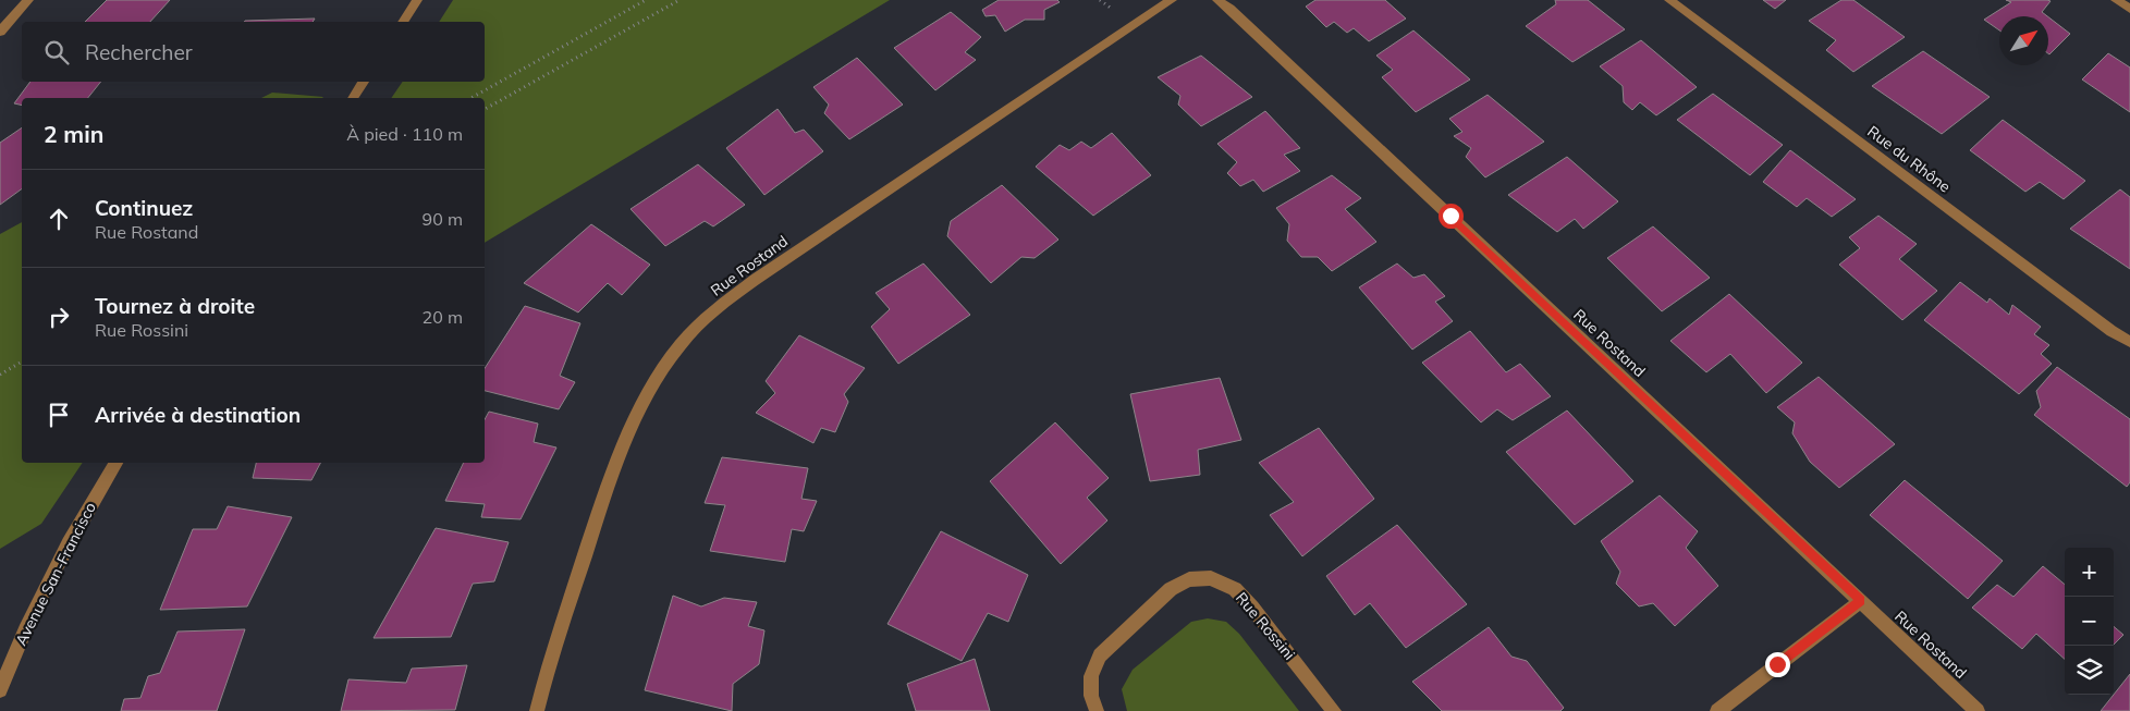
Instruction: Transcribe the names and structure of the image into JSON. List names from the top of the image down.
{
  "streets": {
    "street": [
      "Rue du Rhône",
      "Rue Rostand",
      "Avenue San-Francisco",
      "Rue Rossini"
    ]
  },
  "north": "top right",
  "page": {
    "search": "Rechercher",
    "heading": ["2 min", "À pied · 110 m"],
    "list": [
      ["Continuez", "Rue Rostand", "90 m"],
      ["Tournez à droite", "Rue Rossini", "20 m"],
      "Arrivée à destination"
    ],
    "map_buttons": ["+", "−"]
  }
}
